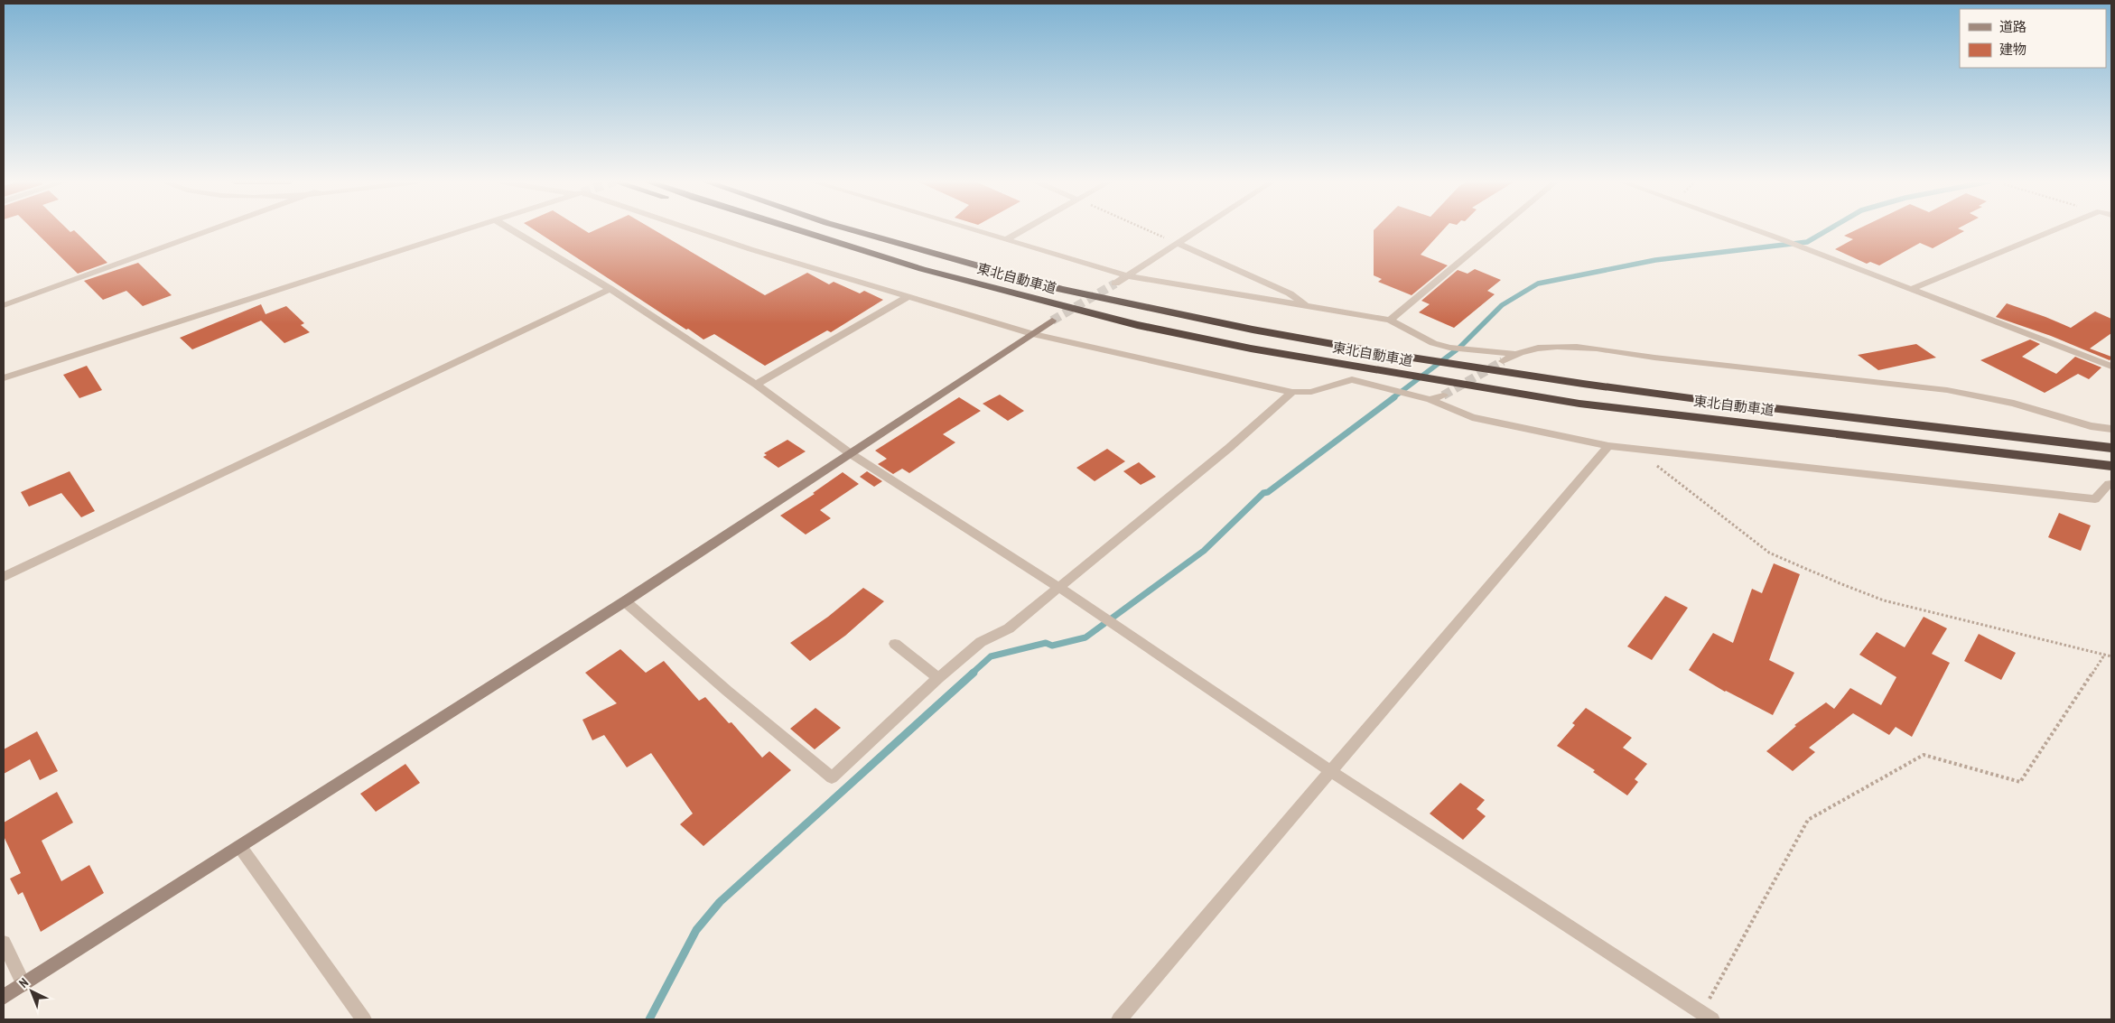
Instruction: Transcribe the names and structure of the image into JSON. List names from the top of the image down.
{
  "streets": {
    "highway": ["東北自動車道"]
  },
  "legend": ["道路", "建物"],
  "north": "top left"
}
